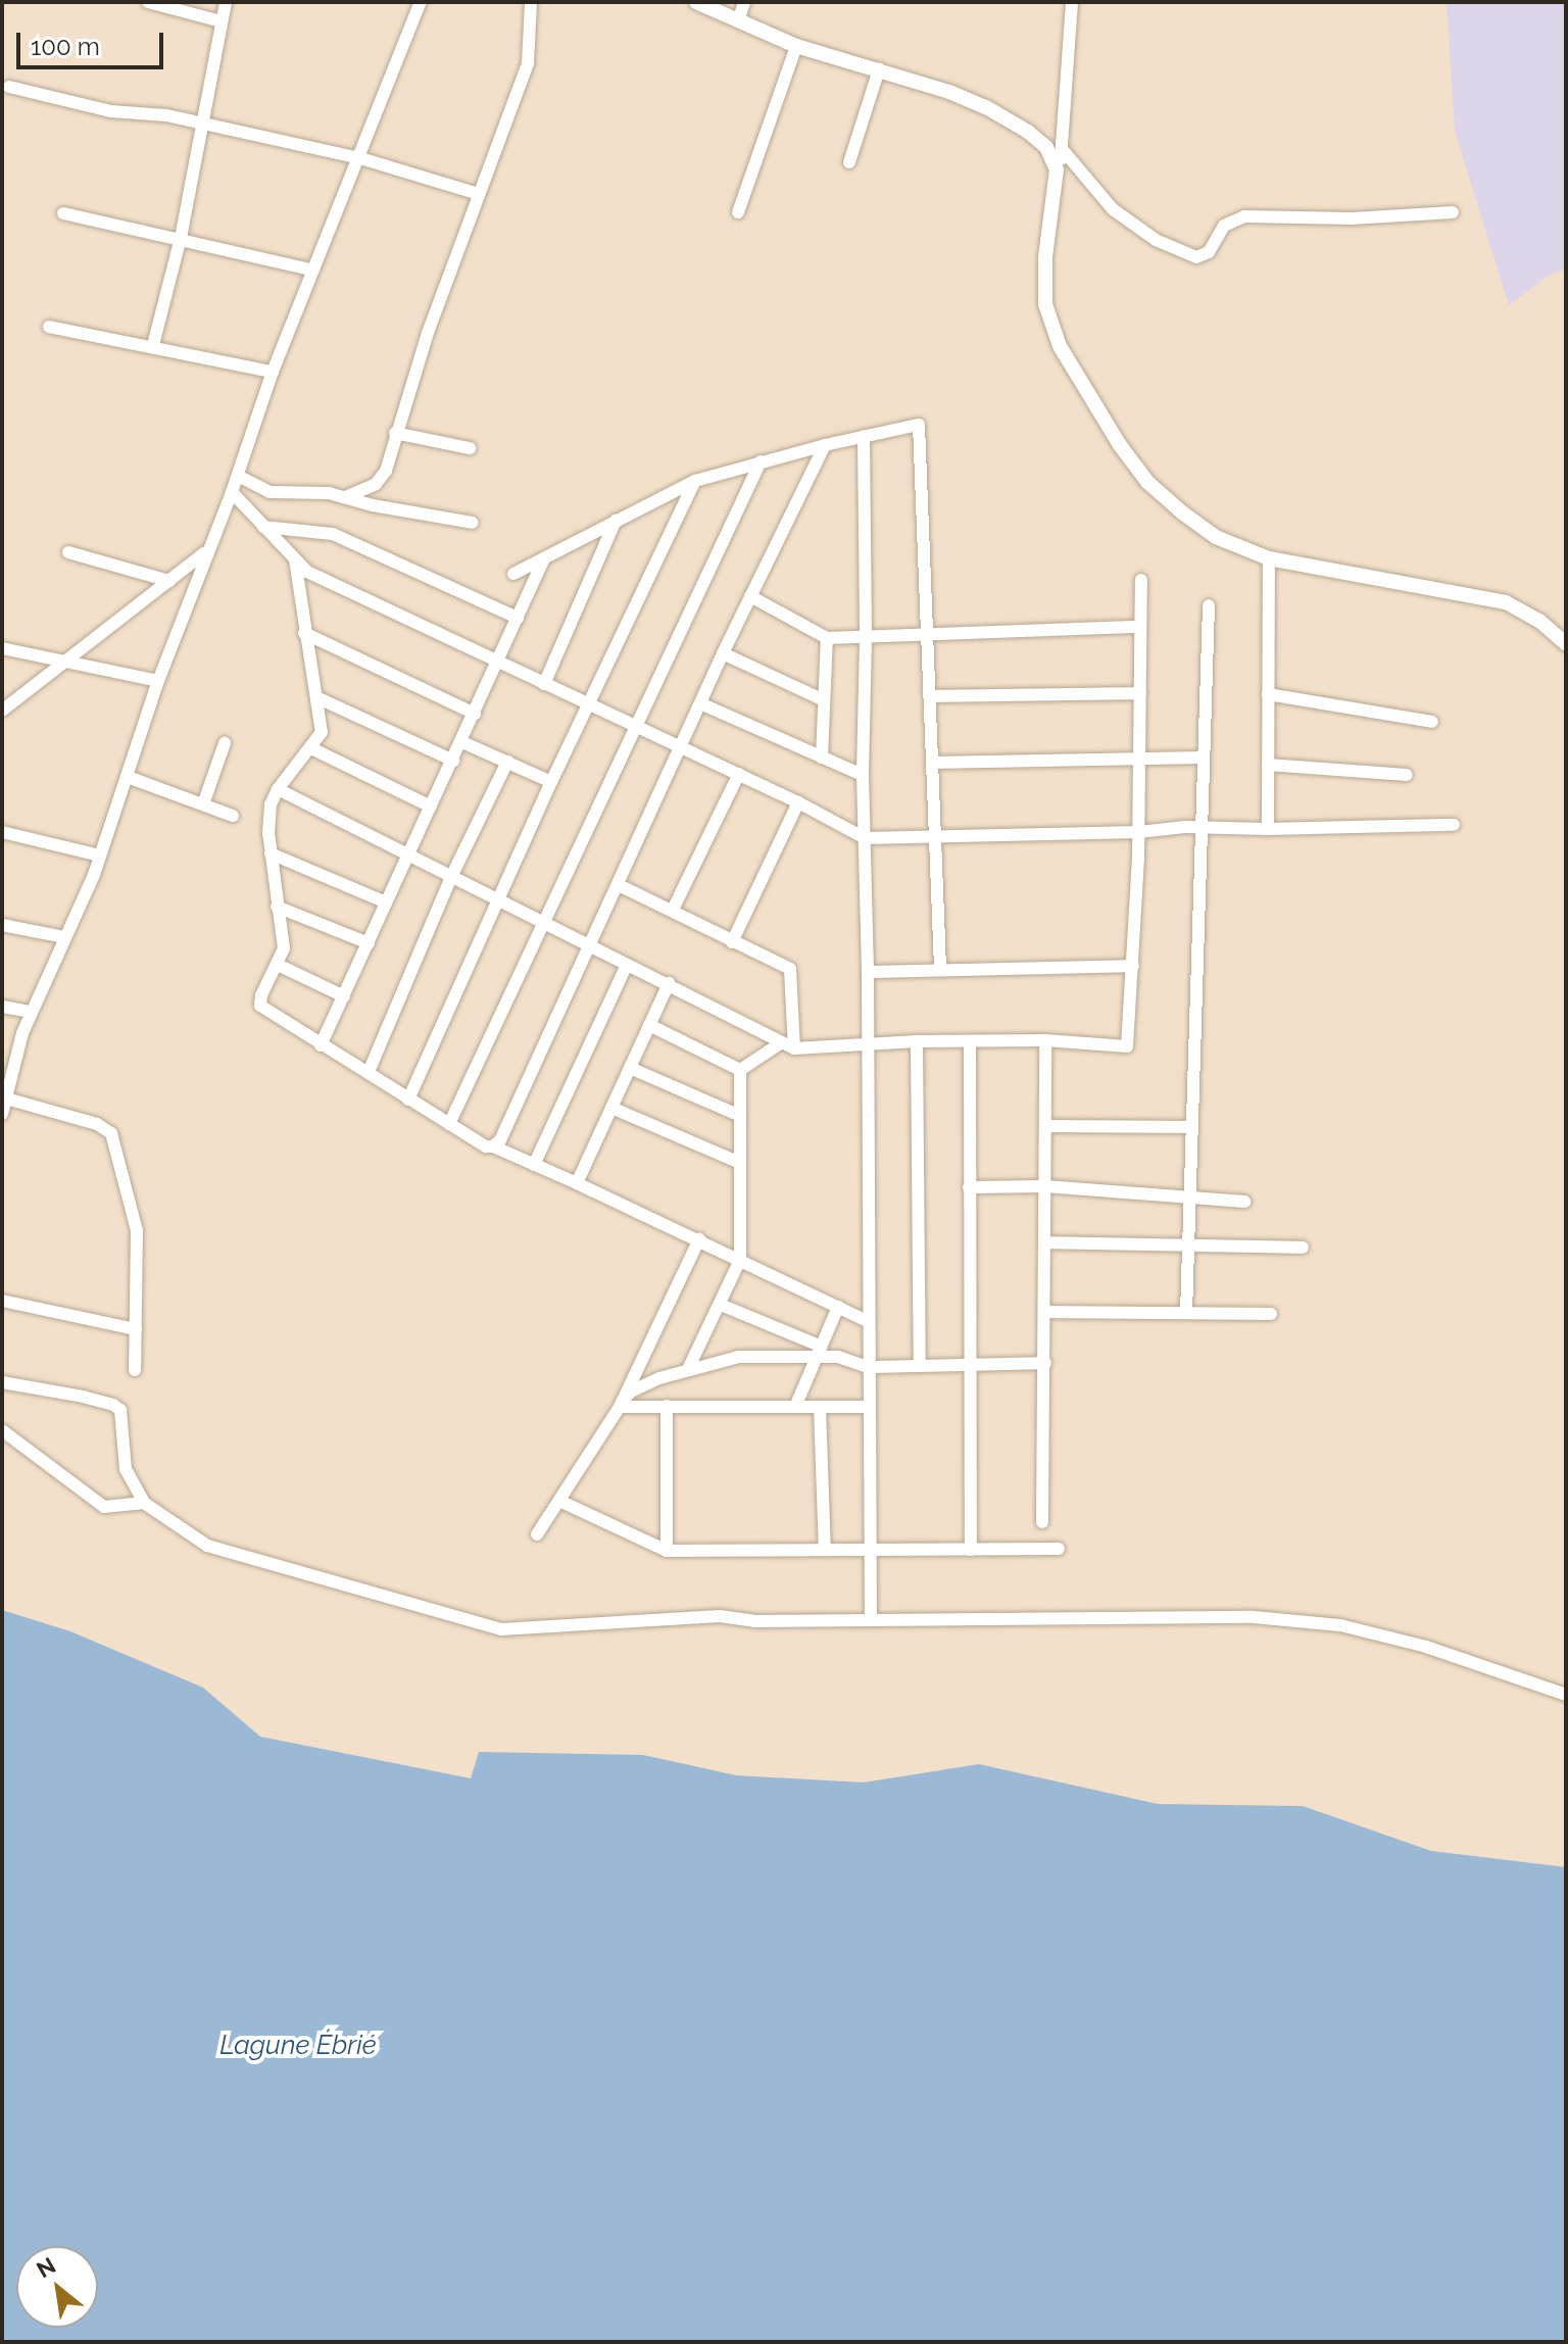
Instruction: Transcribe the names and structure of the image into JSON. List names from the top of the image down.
{
  "water": ["Lagune Ébrié"],
  "scale_bar": "100 m",
  "north": "top left"
}
